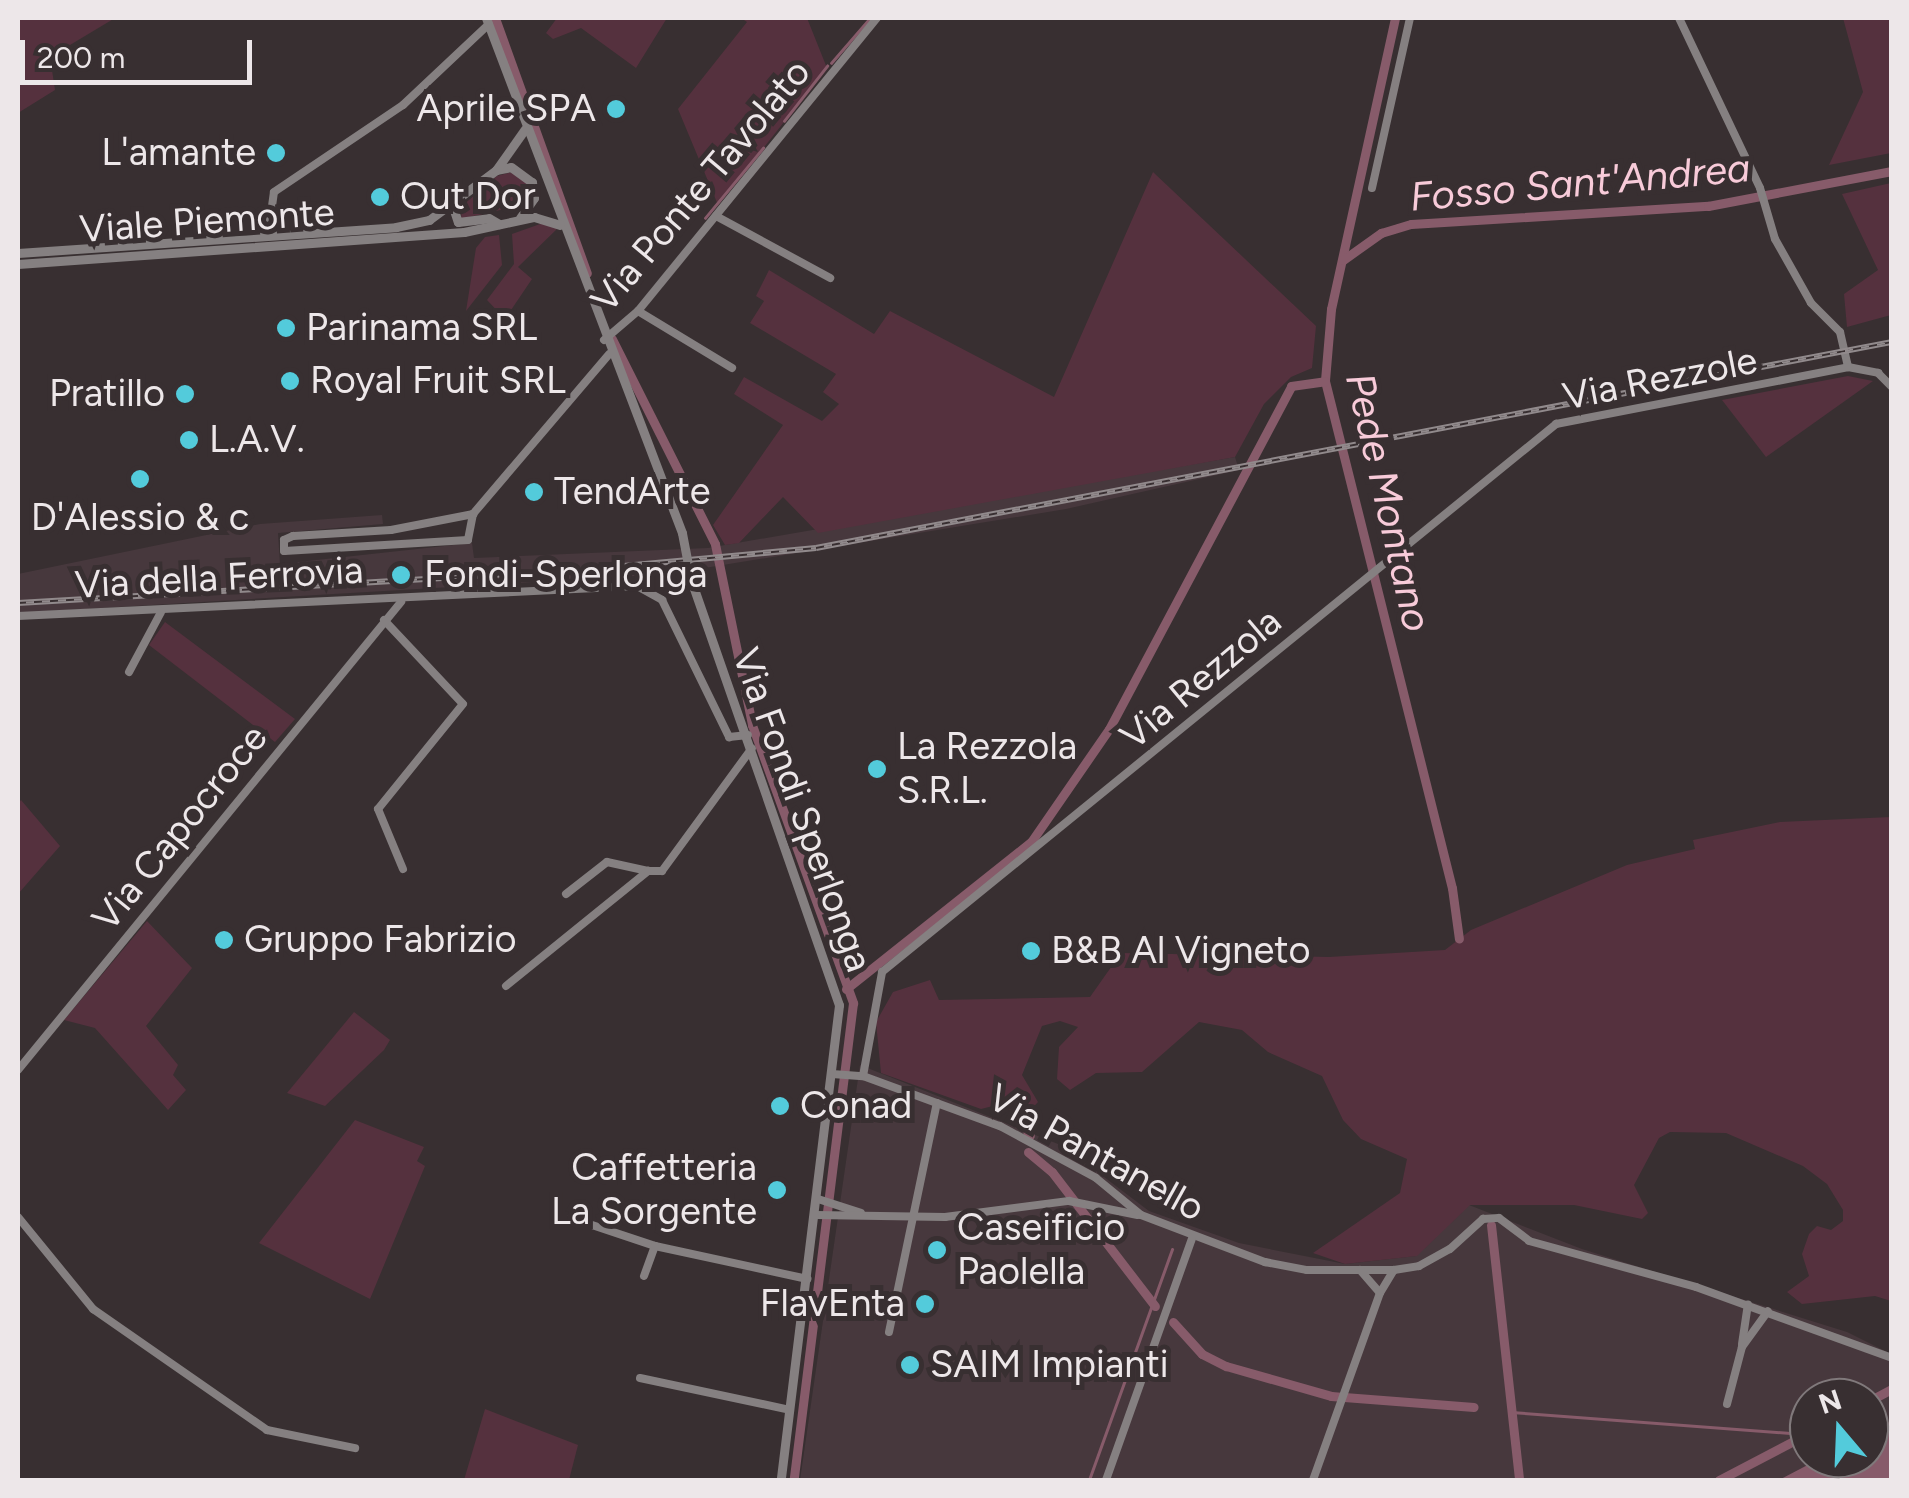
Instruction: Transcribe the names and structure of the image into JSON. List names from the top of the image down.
{
  "streets": {
    "street": [
      "Via Ponte Tavolato",
      "Viale Piemonte",
      "Via Rezzole",
      "Via della Ferrovia",
      "Via Rezzola",
      "Via Fondi Sperlonga",
      "Via Capocroce",
      "Via Pantanello"
    ]
  },
  "crossings": [
    ["Via Ponte Tavolato", "Via Fondi Sperlonga"],
    ["Viale Piemonte", "Via Fondi Sperlonga"],
    ["Via Rezzole", "Via Rezzola"],
    ["Via della Ferrovia", "Via Fondi Sperlonga"],
    ["Via della Ferrovia", "Via Capocroce"],
    ["Via Rezzola", "Via Pantanello"],
    ["Via Fondi Sperlonga", "Via Pantanello"]
  ],
  "water": ["Fosso Sant'Andrea", "Pede Montano"],
  "places": [
    "Aprile SPA",
    "L'amante",
    "Out Dor",
    "Parinama SRL",
    "Royal Fruit SRL",
    "Pratillo",
    "L.A.V.",
    "D'Alessio & c",
    "TendArte",
    "Fondi-Sperlonga",
    "La Rezzola S.R.L.",
    "Gruppo Fabrizio",
    "B&B Al Vigneto",
    "Conad",
    "Caffetteria La Sorgente",
    "Caseificio Paolella",
    "FlavEnta",
    "SAIM Impianti"
  ],
  "scale_bar": "200 m",
  "north": "top"
}
